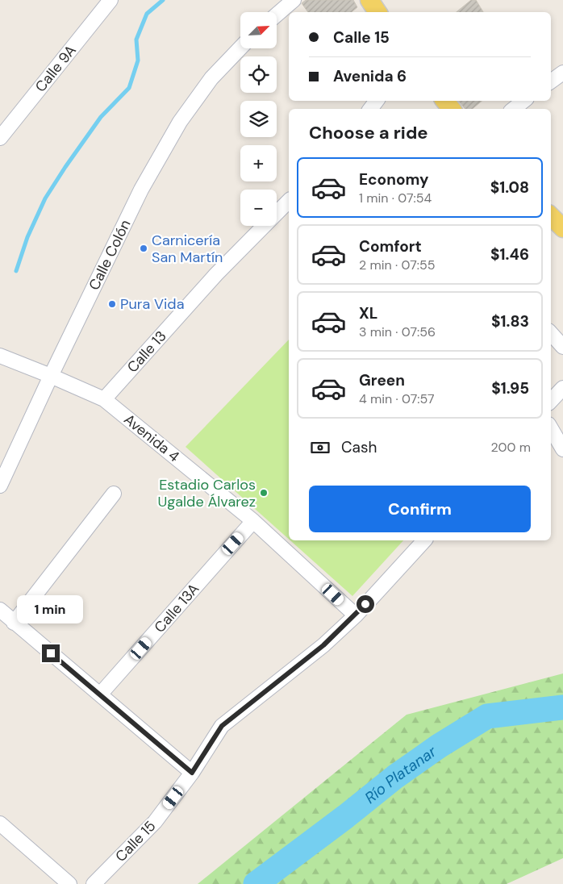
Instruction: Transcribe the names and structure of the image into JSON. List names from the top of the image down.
{
  "streets": {
    "street": [
      "Calle 9A",
      "Calle Colón",
      "Calle 13",
      "Avenida 4",
      "Calle 13A",
      "Calle 15"
    ]
  },
  "crossings": [
    ["Calle Colón", "Avenida 4"],
    ["Calle 13", "Avenida 4"],
    ["Avenida 4", "Calle 13A"],
    ["Avenida 4", "Calle 15"]
  ],
  "water": ["Río Platanar"],
  "places": ["Carnicería San Martín", "Pura Vida", "Estadio Carlos Ugalde Álvarez"],
  "north": "top right",
  "page": {
    "map_buttons": ["+", "−"],
    "banner": ["Calle 15", "Avenida 6"],
    "heading": "Choose a ride",
    "list": [
      {
        "name": "Economy",
        "note": "1 min · 07:54",
        "value": "$1.08"
      },
      {
        "name": "Comfort",
        "note": "2 min · 07:55",
        "value": "$1.46"
      },
      {
        "name": "XL",
        "note": "3 min · 07:56",
        "value": "$1.83"
      },
      {
        "name": "Green",
        "note": "4 min · 07:57",
        "value": "$1.95"
      }
    ],
    "pay": ["Cash", "200 m"],
    "buttons": "Confirm",
    "bubble": "1 min"
  }
}
